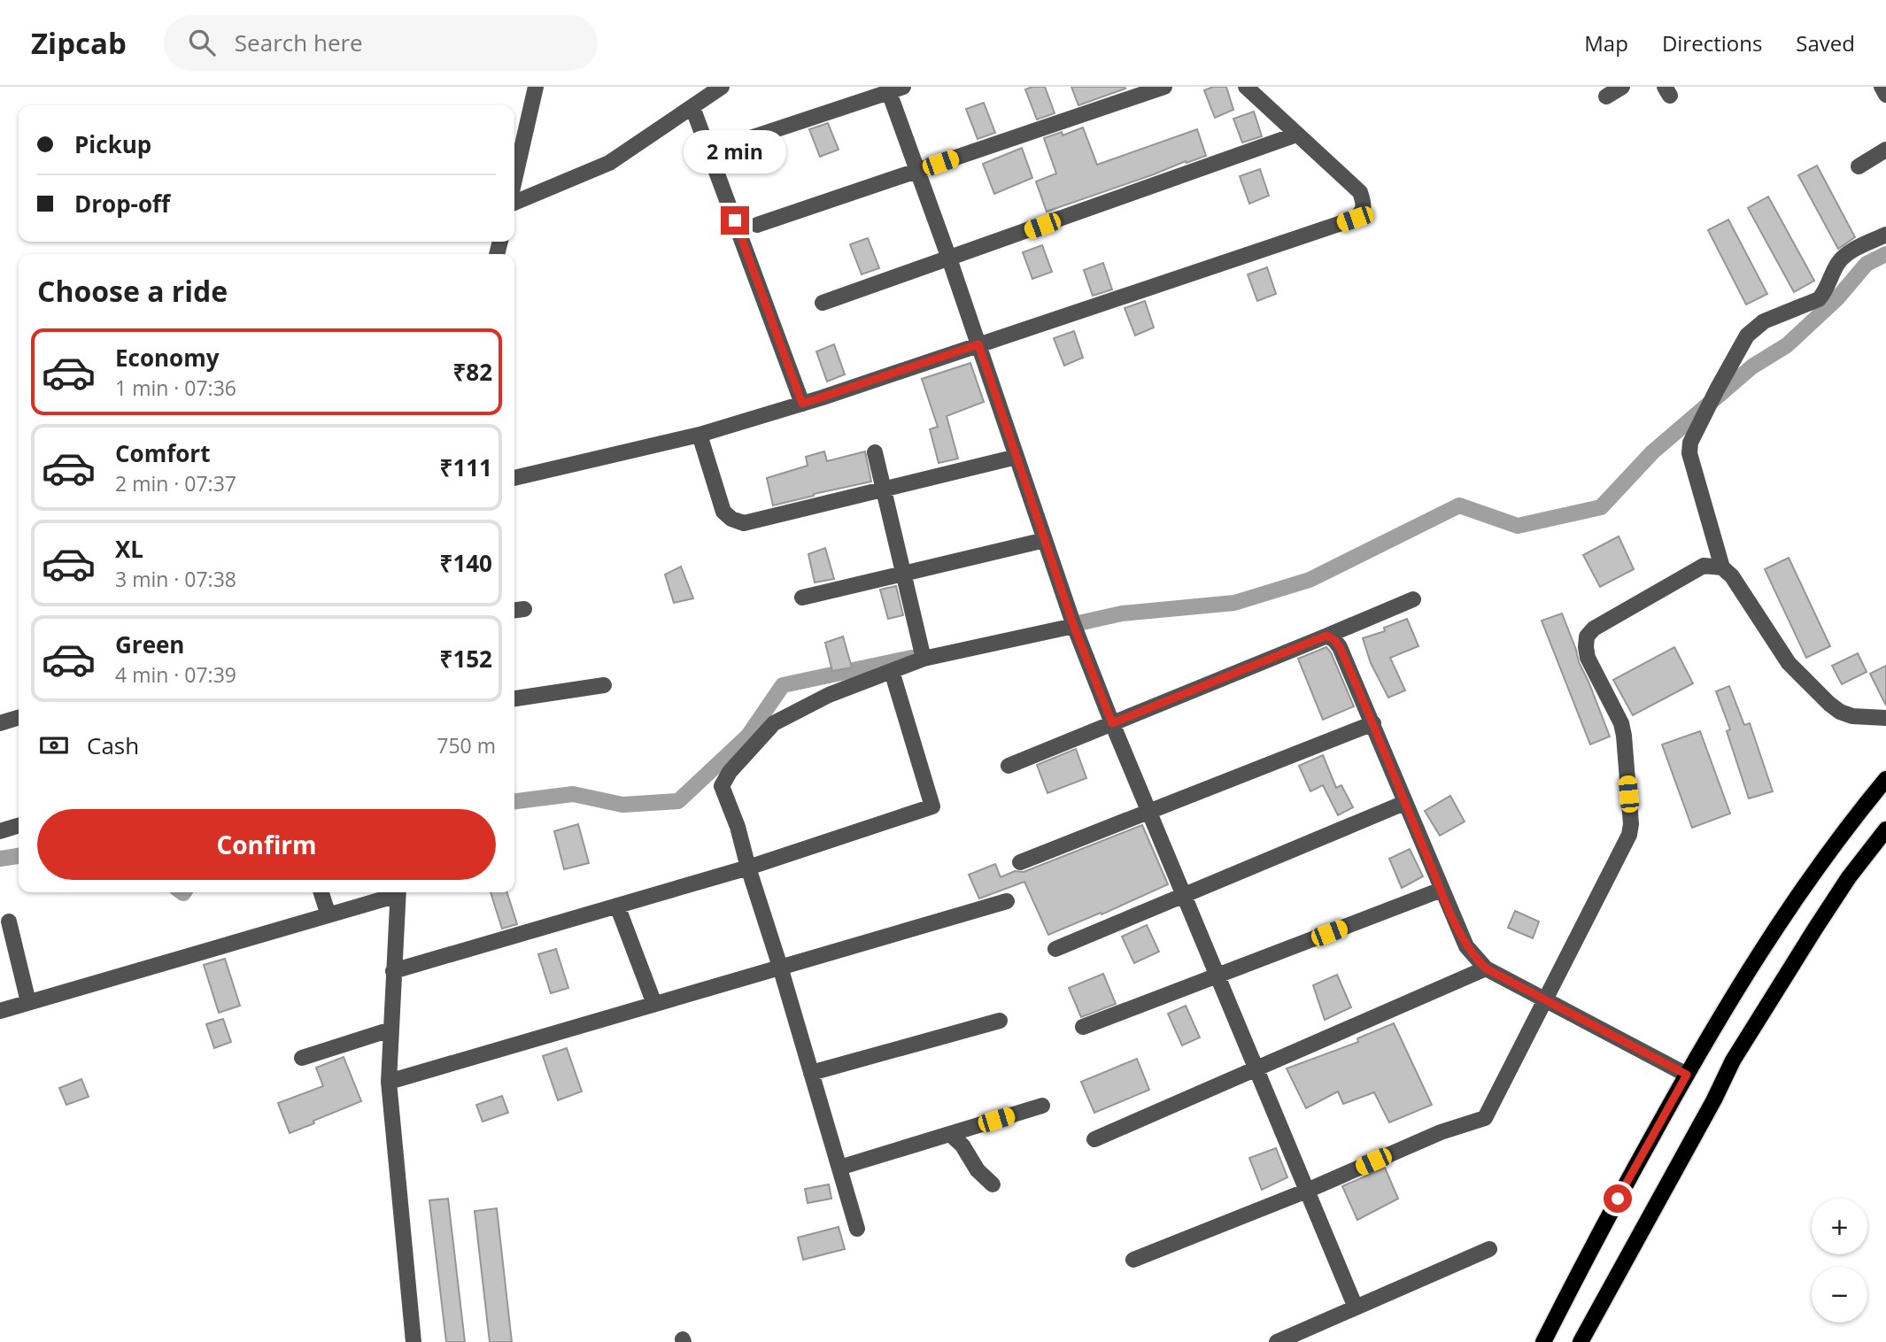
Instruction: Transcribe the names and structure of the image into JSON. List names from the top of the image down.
{
  "page": {
    "header": "Zipcab",
    "search": "Search here",
    "nav": ["Map", "Directions", "Saved"],
    "banner": ["Pickup", "Drop-off"],
    "bubble": "2 min",
    "heading": "Choose a ride",
    "list": [
      {
        "name": "Economy",
        "note": "1 min · 07:36",
        "value": "₹82"
      },
      {
        "name": "Comfort",
        "note": "2 min · 07:37",
        "value": "₹111"
      },
      {
        "name": "XL",
        "note": "3 min · 07:38",
        "value": "₹140"
      },
      {
        "name": "Green",
        "note": "4 min · 07:39",
        "value": "₹152"
      }
    ],
    "pay": ["Cash", "750 m"],
    "buttons": "Confirm",
    "map_buttons": ["+", "−"]
  }
}
